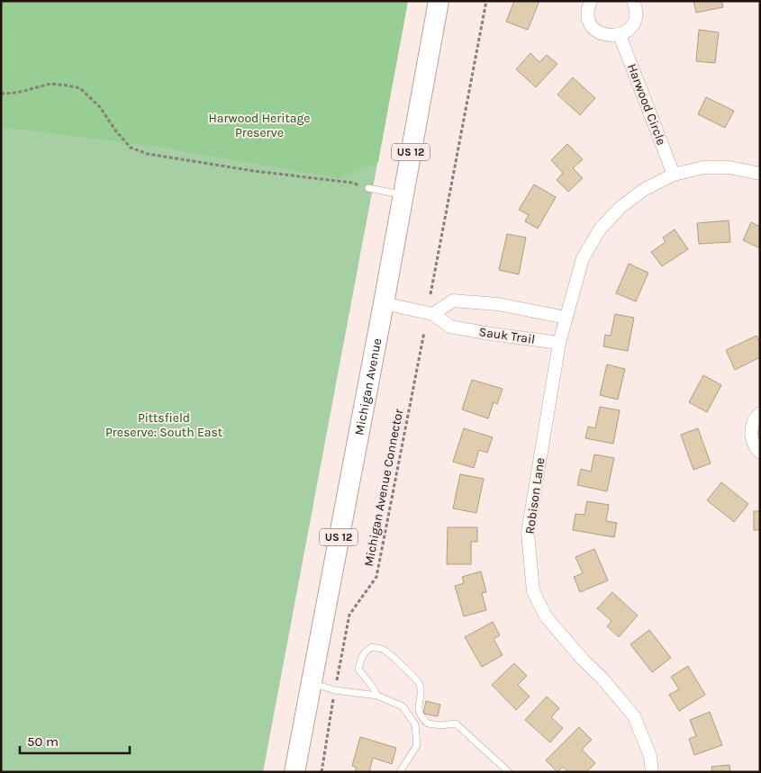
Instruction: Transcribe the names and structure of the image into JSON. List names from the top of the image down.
{
  "streets": {
    "highway": ["US 12", "Michigan Avenue"],
    "street": ["Harwood Circle", "Sauk Trail", "Robison Lane"],
    "path": ["Michigan Avenue Connector"]
  },
  "crossings": [
    ["Sauk Trail", "Michigan Avenue"],
    ["Sauk Trail", "Robison Lane"]
  ],
  "parks": ["Harwood Heritage Preserve", "Pittsfield Preserve: South East"],
  "scale_bar": "50 m"
}
